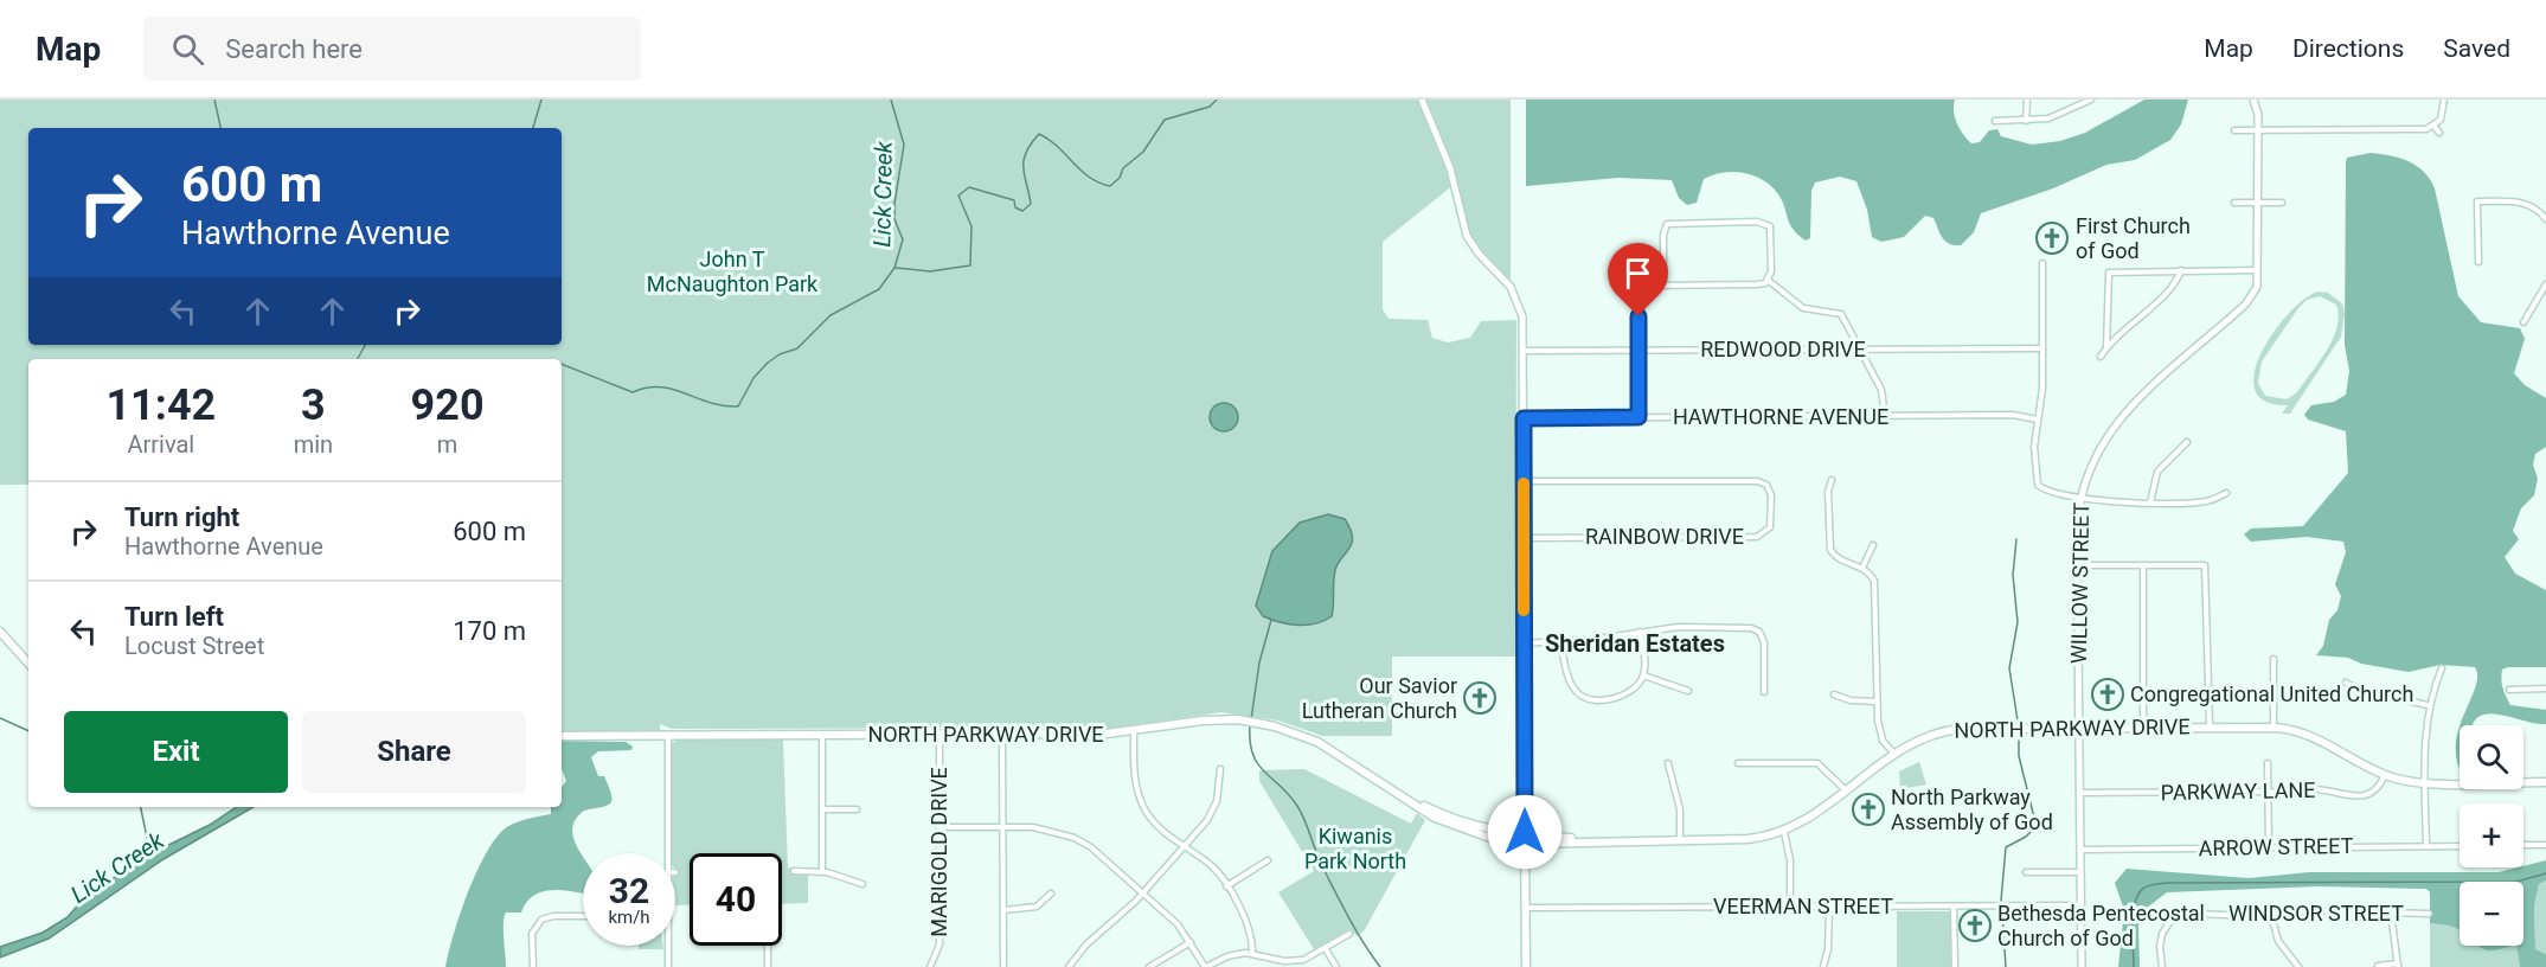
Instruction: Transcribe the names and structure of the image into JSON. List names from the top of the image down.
{
  "streets": {
    "main road": ["NORTH PARKWAY DRIVE"],
    "street": [
      "REDWOOD DRIVE",
      "HAWTHORNE AVENUE",
      "RAINBOW DRIVE",
      "WILLOW STREET",
      "PARKWAY LANE",
      "ARROW STREET",
      "MARIGOLD DRIVE",
      "VEERMAN STREET",
      "WINDSOR STREET"
    ]
  },
  "crossings": [
    ["WILLOW STREET", "NORTH PARKWAY DRIVE"],
    ["WILLOW STREET", "PARKWAY LANE"],
    ["WILLOW STREET", "ARROW STREET"],
    ["WILLOW STREET", "VEERMAN STREET"],
    ["NORTH PARKWAY DRIVE", "PARKWAY LANE"],
    ["NORTH PARKWAY DRIVE", "MARIGOLD DRIVE"]
  ],
  "districts": ["Sheridan Estates"],
  "water": ["Lick Creek"],
  "parks": ["John T McNaughton Park", "Kiwanis Park North"],
  "places": {
    "church": [
      "First Church of God",
      "Congregational United Church",
      "Our Savior Lutheran Church",
      "North Parkway Assembly of God",
      "Bethesda Pentecostal Church of God"
    ]
  },
  "page": {
    "header": "Map",
    "search": "Search here",
    "nav": ["Map", "Directions", "Saved"],
    "turn": ["600 m", "Hawthorne Avenue"],
    "eta": [
      "11:42",
      "Arrival",
      "3",
      "min",
      "920",
      "m"
    ],
    "list": [
      {
        "name": "Turn right",
        "note": "Hawthorne Avenue",
        "value": "600 m"
      },
      {
        "name": "Turn left",
        "note": "Locust Street",
        "value": "170 m"
      }
    ],
    "buttons": ["Exit", "Share"],
    "map_buttons": ["+", "−"],
    "speed": "32 km/h",
    "limit": "40"
  }
}
